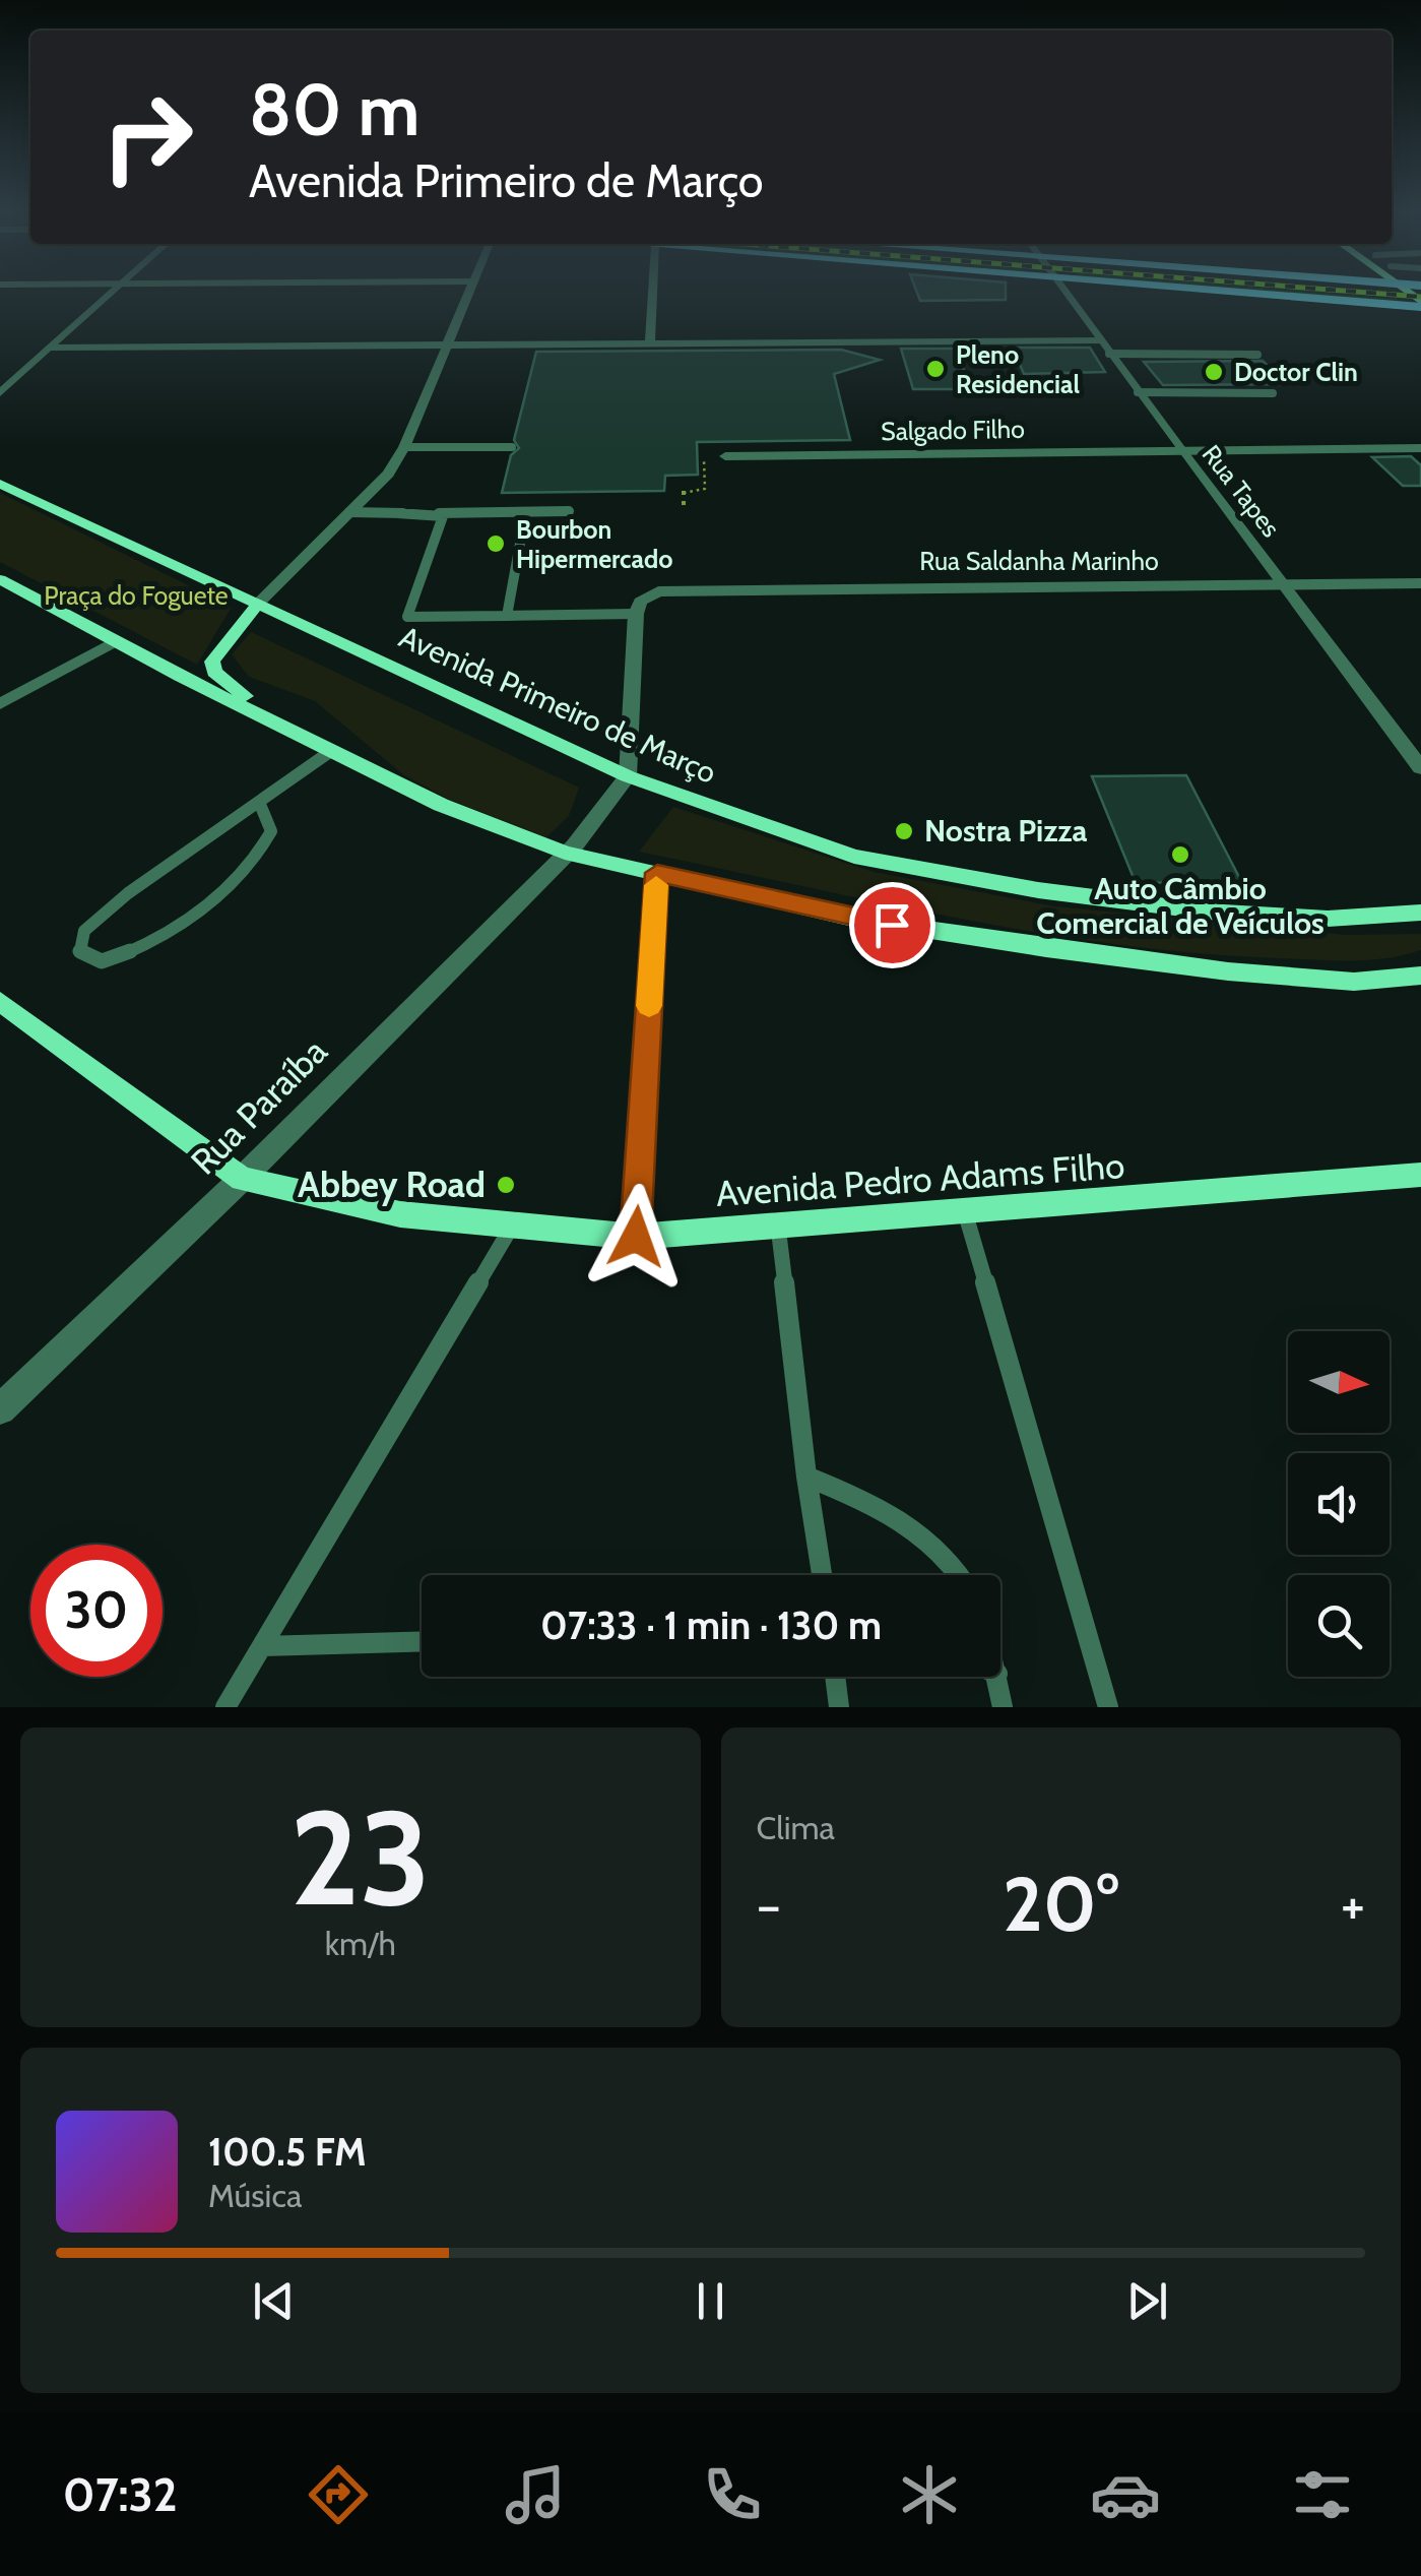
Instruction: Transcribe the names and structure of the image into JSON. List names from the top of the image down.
{
  "streets": {
    "main road": ["Avenida Primeiro de Março", "Avenida Pedro Adams Filho"],
    "street": [
      "Salgado Filho",
      "Rua Tapes",
      "Rua Saldanha Marinho",
      "Rua Paraíba"
    ]
  },
  "crossings": [
    ["Salgado Filho", "Rua Tapes"],
    ["Rua Tapes", "Rua Saldanha Marinho"],
    ["Avenida Primeiro de Março", "Rua Paraíba"],
    ["Rua Paraíba", "Avenida Pedro Adams Filho"]
  ],
  "parks": ["Praça do Foguete"],
  "places": [
    "Pleno Residencial",
    "Doctor Clin",
    "Bourbon Hipermercado",
    "Nostra Pizza",
    "Auto Câmbio Comercial de Veículos",
    "Abbey Road"
  ],
  "north": "right",
  "page": {
    "turn": ["80 m", "Avenida Primeiro de Março"],
    "limit": "30",
    "trip": "07:33 · 1 min · 130 m",
    "tile": [
      ["23", "km/h"],
      "Clima"
    ],
    "heat": ["−", "20°", "+"],
    "song": ["100.5 FM", "Música"],
    "tabs": "07:32"
  }
}
